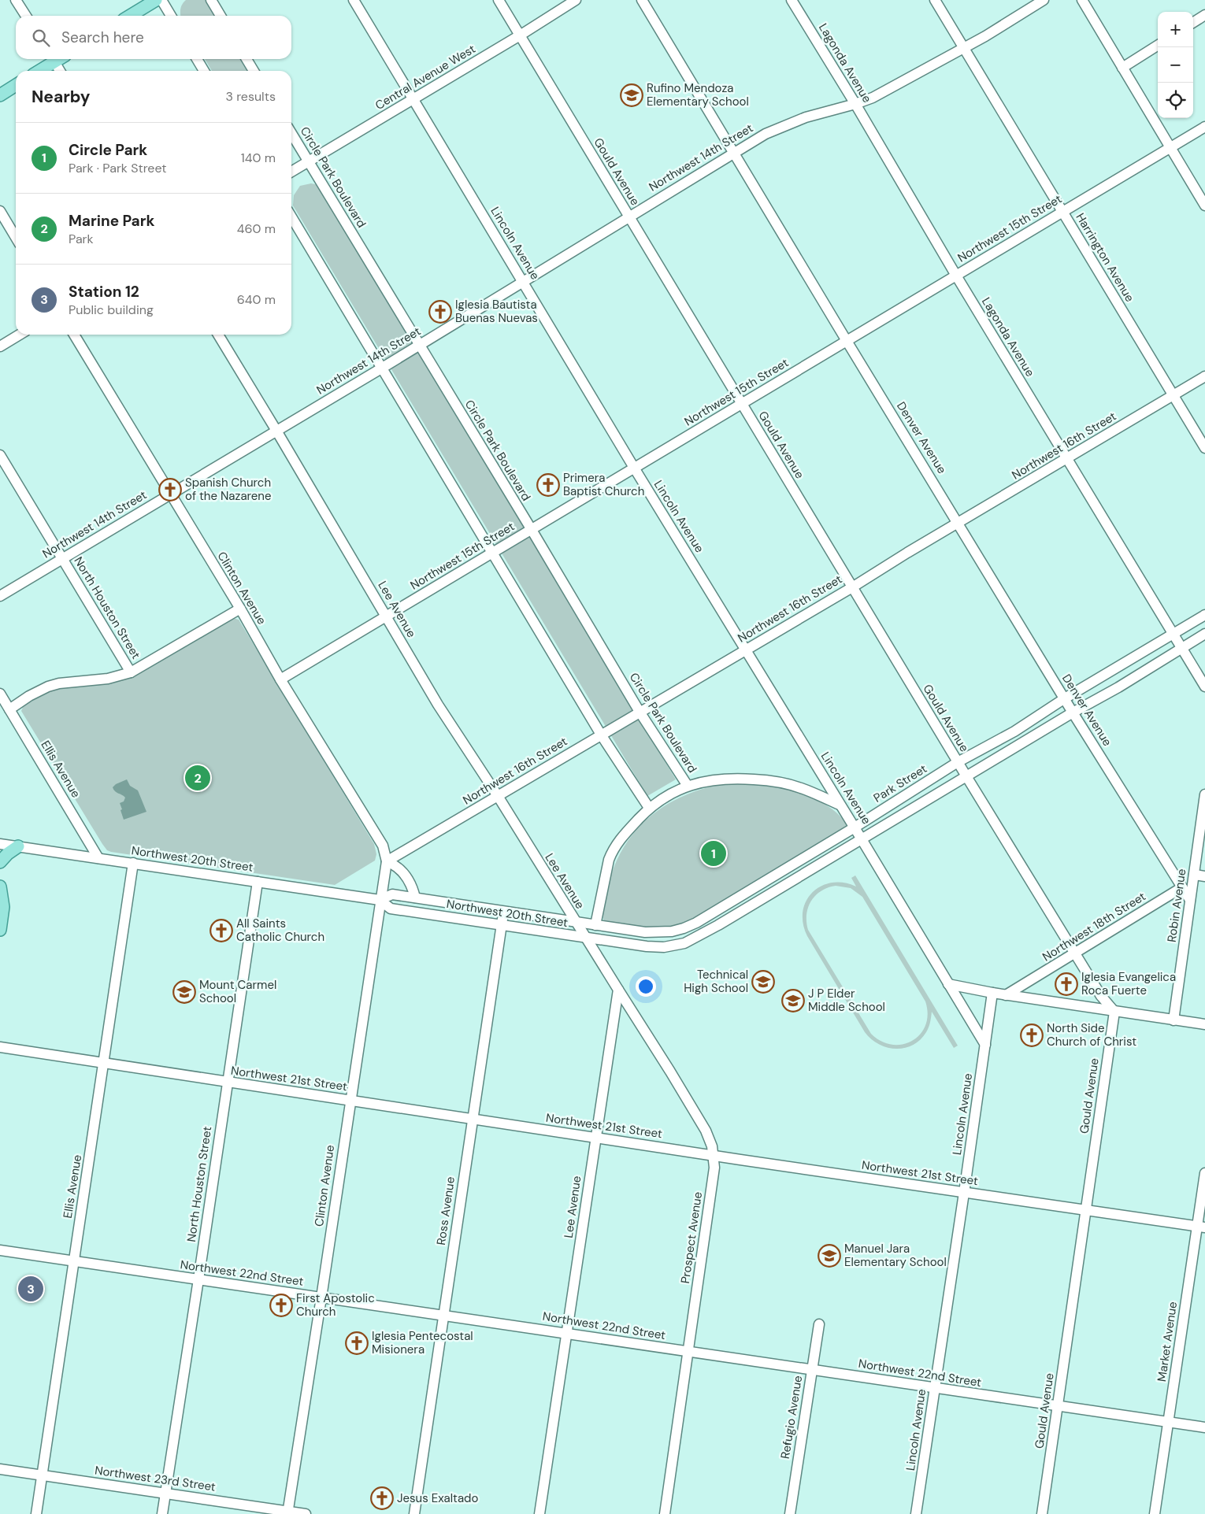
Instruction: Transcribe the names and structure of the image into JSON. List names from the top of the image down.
{
  "streets": {
    "street": [
      "Lagonda Avenue",
      "Central Avenue West",
      "Northwest 14th Street",
      "Gould Avenue",
      "Circle Park Boulevard",
      "Northwest 15th Street",
      "Lincoln Avenue",
      "Harrington Avenue",
      "Denver Avenue",
      "Northwest 16th Street",
      "Clinton Avenue",
      "North Houston Street",
      "Lee Avenue",
      "Ellis Avenue",
      "Park Street",
      "Northwest 20th Street",
      "Robin Avenue",
      "Northwest 18th Street",
      "Northwest 21st Street",
      "Ross Avenue",
      "Prospect Avenue",
      "Northwest 22nd Street",
      "Market Avenue",
      "Refugio Avenue",
      "Northwest 23rd Street"
    ]
  },
  "crossings": [
    ["Lagonda Avenue", "Northwest 14th Street"],
    ["Lagonda Avenue", "Northwest 15th Street"],
    ["Lagonda Avenue", "Northwest 16th Street"],
    ["Lagonda Avenue", "Park Street"],
    ["Central Avenue West", "Gould Avenue"],
    ["Central Avenue West", "Circle Park Boulevard"],
    ["Central Avenue West", "Lincoln Avenue"],
    ["Northwest 14th Street", "Gould Avenue"],
    ["Northwest 14th Street", "Circle Park Boulevard"],
    ["Northwest 14th Street", "Lincoln Avenue"],
    ["Northwest 14th Street", "Harrington Avenue"],
    ["Northwest 14th Street", "Denver Avenue"],
    ["Northwest 14th Street", "Clinton Avenue"],
    ["Northwest 14th Street", "North Houston Street"],
    ["Northwest 14th Street", "Lee Avenue"],
    ["Gould Avenue", "Northwest 15th Street"],
    ["Gould Avenue", "Northwest 16th Street"],
    ["Gould Avenue", "Park Street"],
    ["Gould Avenue", "Northwest 18th Street"],
    ["Gould Avenue", "Northwest 21st Street"],
    ["Gould Avenue", "Northwest 22nd Street"],
    ["Circle Park Boulevard", "Northwest 15th Street"],
    ["Circle Park Boulevard", "Northwest 16th Street"],
    ["Northwest 15th Street", "Lincoln Avenue"],
    ["Northwest 15th Street", "Harrington Avenue"],
    ["Northwest 15th Street", "Denver Avenue"],
    ["Northwest 15th Street", "Clinton Avenue"],
    ["Northwest 15th Street", "Lee Avenue"],
    ["Lincoln Avenue", "Northwest 16th Street"],
    ["Lincoln Avenue", "Park Street"],
    ["Lincoln Avenue", "Northwest 21st Street"],
    ["Lincoln Avenue", "Northwest 22nd Street"],
    ["Harrington Avenue", "Northwest 16th Street"],
    ["Denver Avenue", "Northwest 16th Street"],
    ["Denver Avenue", "Park Street"],
    ["Denver Avenue", "Northwest 18th Street"],
    ["Northwest 16th Street", "Clinton Avenue"],
    ["Northwest 16th Street", "Lee Avenue"],
    ["Clinton Avenue", "Northwest 20th Street"],
    ["Clinton Avenue", "Northwest 21st Street"],
    ["Clinton Avenue", "Northwest 22nd Street"],
    ["Clinton Avenue", "Northwest 23rd Street"],
    ["North Houston Street", "Northwest 20th Street"],
    ["North Houston Street", "Northwest 21st Street"],
    ["North Houston Street", "Northwest 22nd Street"],
    ["North Houston Street", "Northwest 23rd Street"],
    ["Lee Avenue", "Park Street"],
    ["Lee Avenue", "Northwest 20th Street"],
    ["Lee Avenue", "Northwest 21st Street"],
    ["Lee Avenue", "Prospect Avenue"],
    ["Lee Avenue", "Northwest 22nd Street"],
    ["Ellis Avenue", "Northwest 20th Street"],
    ["Ellis Avenue", "Northwest 21st Street"],
    ["Ellis Avenue", "Northwest 22nd Street"],
    ["Ellis Avenue", "Northwest 23rd Street"],
    ["Park Street", "Northwest 20th Street"],
    ["Northwest 20th Street", "Ross Avenue"],
    ["Northwest 21st Street", "Ross Avenue"],
    ["Northwest 21st Street", "Prospect Avenue"],
    ["Northwest 21st Street", "Market Avenue"],
    ["Ross Avenue", "Northwest 22nd Street"],
    ["Prospect Avenue", "Northwest 22nd Street"],
    ["Northwest 22nd Street", "Market Avenue"],
    ["Northwest 22nd Street", "Refugio Avenue"]
  ],
  "places": {
    "school or university": [
      "Rufino Mendoza Elementary School",
      "Technical High School",
      "Mount Carmel School",
      "J P Elder Middle School",
      "Manuel Jara Elementary School"
    ],
    "church": [
      "Iglesia Bautista Buenas Nuevas",
      "Primera Baptist Church",
      "Spanish Church of the Nazarene",
      "All Saints Catholic Church",
      "Iglesia Evangelica Roca Fuerte",
      "North Side Church of Christ",
      "First Apostolic Church",
      "Iglesia Pentecostal Misionera",
      "Jesus Exaltado"
    ]
  },
  "page": {
    "map_buttons": ["+", "−"],
    "search": "Search here",
    "heading": ["Nearby", "3 results"],
    "list": [
      {
        "mark": "1",
        "name": "Circle Park",
        "note": "Park · Park Street",
        "value": "140 m"
      },
      {
        "mark": "2",
        "name": "Marine Park",
        "note": "Park",
        "value": "460 m"
      },
      {
        "mark": "3",
        "name": "Station 12",
        "note": "Public building",
        "value": "640 m"
      }
    ],
    "pins": ["2", "1", "3"]
  }
}
